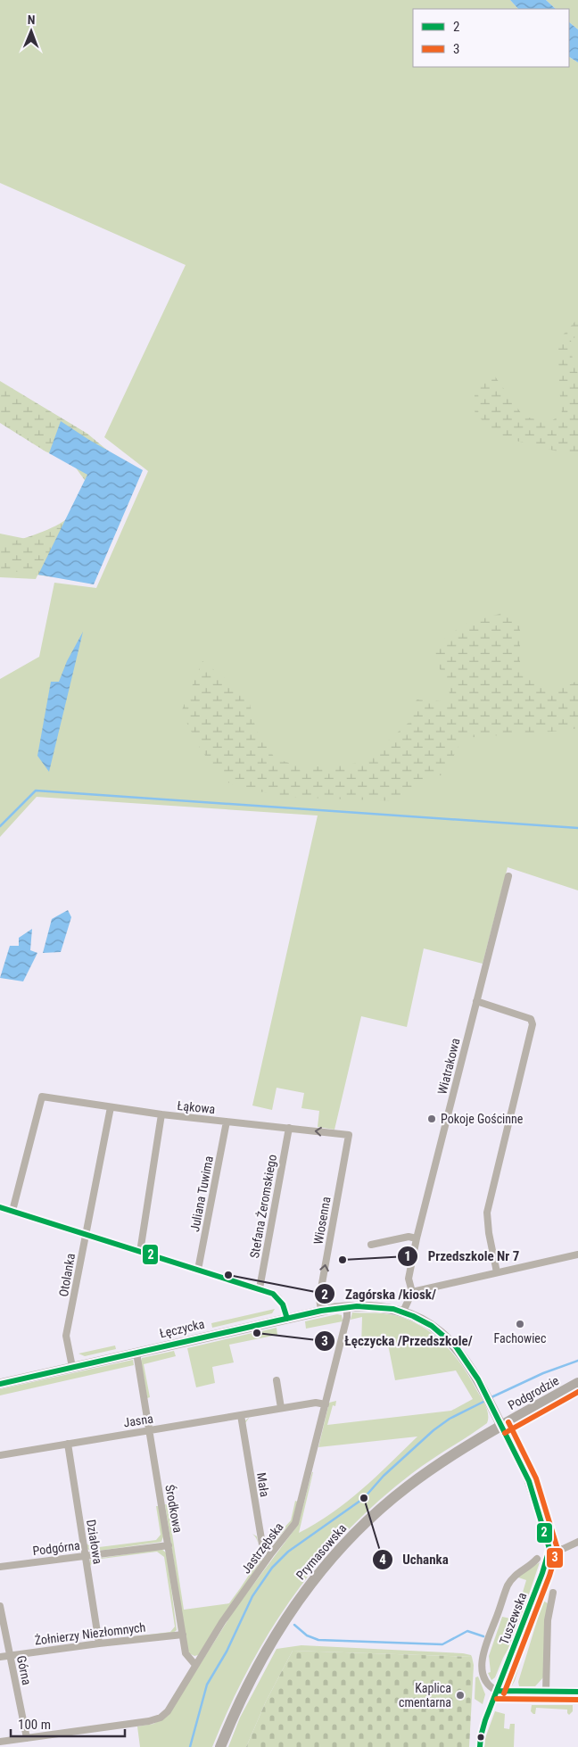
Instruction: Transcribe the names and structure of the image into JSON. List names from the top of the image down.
{
  "streets": {
    "main road": ["Łęczycka", "Podgrodzie", "Prymasowska"],
    "street": [
      "Wiatrakowa",
      "Łąkowa",
      "Juliana Tuwima",
      "Stefana Żeromskiego",
      "Wiosenna",
      "Otolanka",
      "Jasna",
      "Mała",
      "Środkowa",
      "Działowa",
      "Podgórna",
      "Jastrzębska",
      "Tuszewska",
      "Żołnierzy Niezłomnych",
      "Górna"
    ]
  },
  "crossings": [
    ["Wiatrakowa", "Łęczycka"],
    ["Łąkowa", "Juliana Tuwima"],
    ["Łąkowa", "Stefana Żeromskiego"],
    ["Łąkowa", "Wiosenna"],
    ["Łąkowa", "Otolanka"],
    ["Wiosenna", "Łęczycka"],
    ["Otolanka", "Łęczycka"],
    ["Łęczycka", "Podgrodzie"],
    ["Łęczycka", "Środkowa"],
    ["Łęczycka", "Jastrzębska"],
    ["Łęczycka", "Prymasowska"],
    ["Podgrodzie", "Prymasowska"],
    ["Jasna", "Mała"],
    ["Jasna", "Środkowa"],
    ["Jasna", "Działowa"],
    ["Jasna", "Jastrzębska"],
    ["Mała", "Jastrzębska"],
    ["Środkowa", "Podgórna"],
    ["Środkowa", "Jastrzębska"],
    ["Środkowa", "Żołnierzy Niezłomnych"],
    ["Działowa", "Podgórna"],
    ["Działowa", "Żołnierzy Niezłomnych"],
    ["Jastrzębska", "Górna"],
    ["Żołnierzy Niezłomnych", "Górna"]
  ],
  "one_way": ["Wiosenna"],
  "places": [
    "Pokoje Gościnne",
    "Przedszkole Nr 7",
    "Zagórska /kiosk/",
    "Fachowiec",
    "Łęczycka /Przedszkole/",
    "Uchanka",
    "Kaplica cmentarna"
  ],
  "lines": ["transit line 2", "transit line 3"],
  "legend": ["2", "3"],
  "scale_bar": "100 m",
  "north": "top"
}
